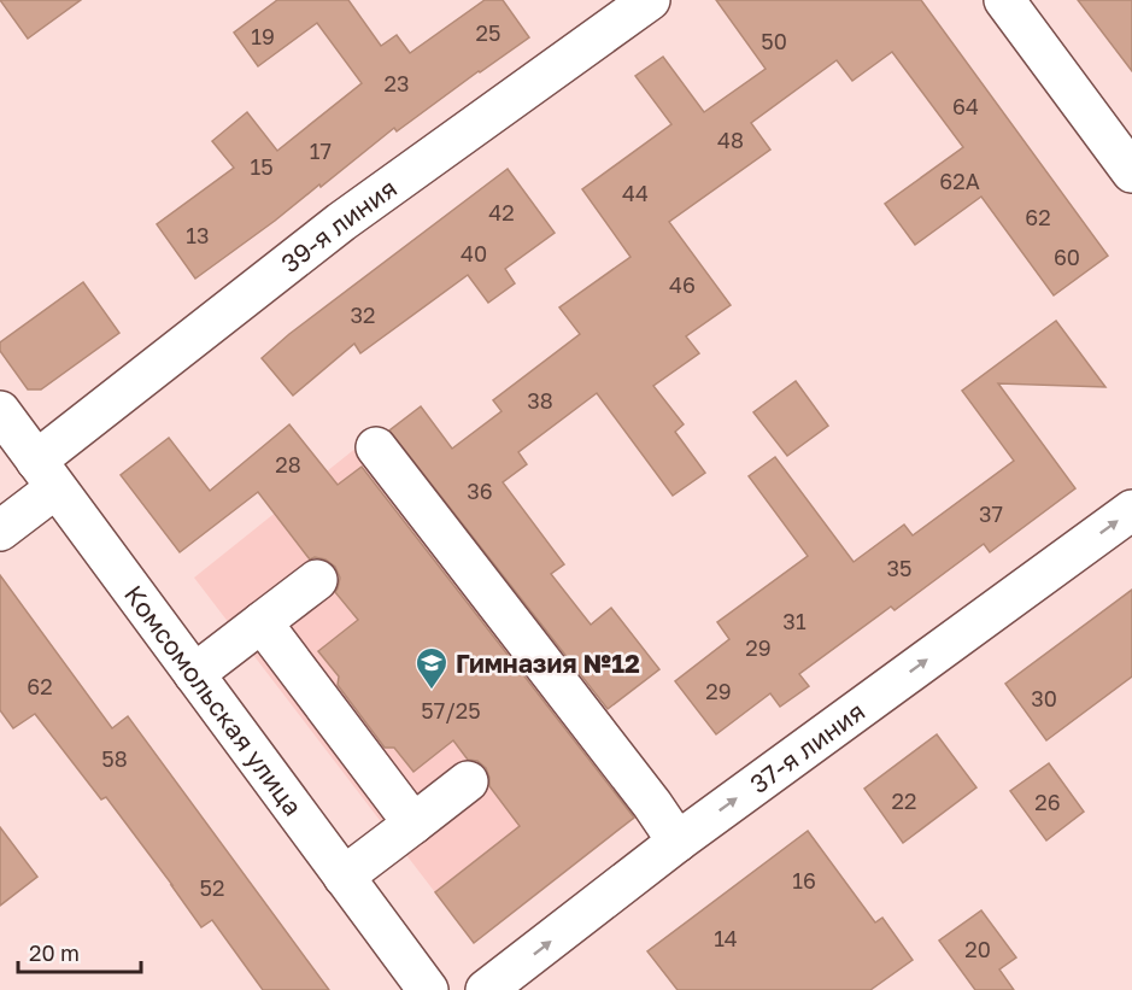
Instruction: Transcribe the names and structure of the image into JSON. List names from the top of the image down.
{
  "streets": {
    "street": ["39-я линия", "Комсомольская улица", "37-я линия"]
  },
  "crossings": [
    ["39-я линия", "Комсомольская улица"]
  ],
  "one_way": ["37-я линия"],
  "places": {
    "school or university": ["Гимназия №12"]
  },
  "house_numbers": [
    "25",
    "19",
    "50",
    "23",
    "64",
    "48",
    "17",
    "15",
    "62А",
    "44",
    "42",
    "62",
    "13",
    "40",
    "60",
    "46",
    "32",
    "38",
    "28",
    "36",
    "37",
    "35",
    "31",
    "29",
    "62",
    "29",
    "30",
    "57/25",
    "58",
    "22",
    "26",
    "16",
    "52",
    "14",
    "20"
  ],
  "scale_bar": "20 m"
}
